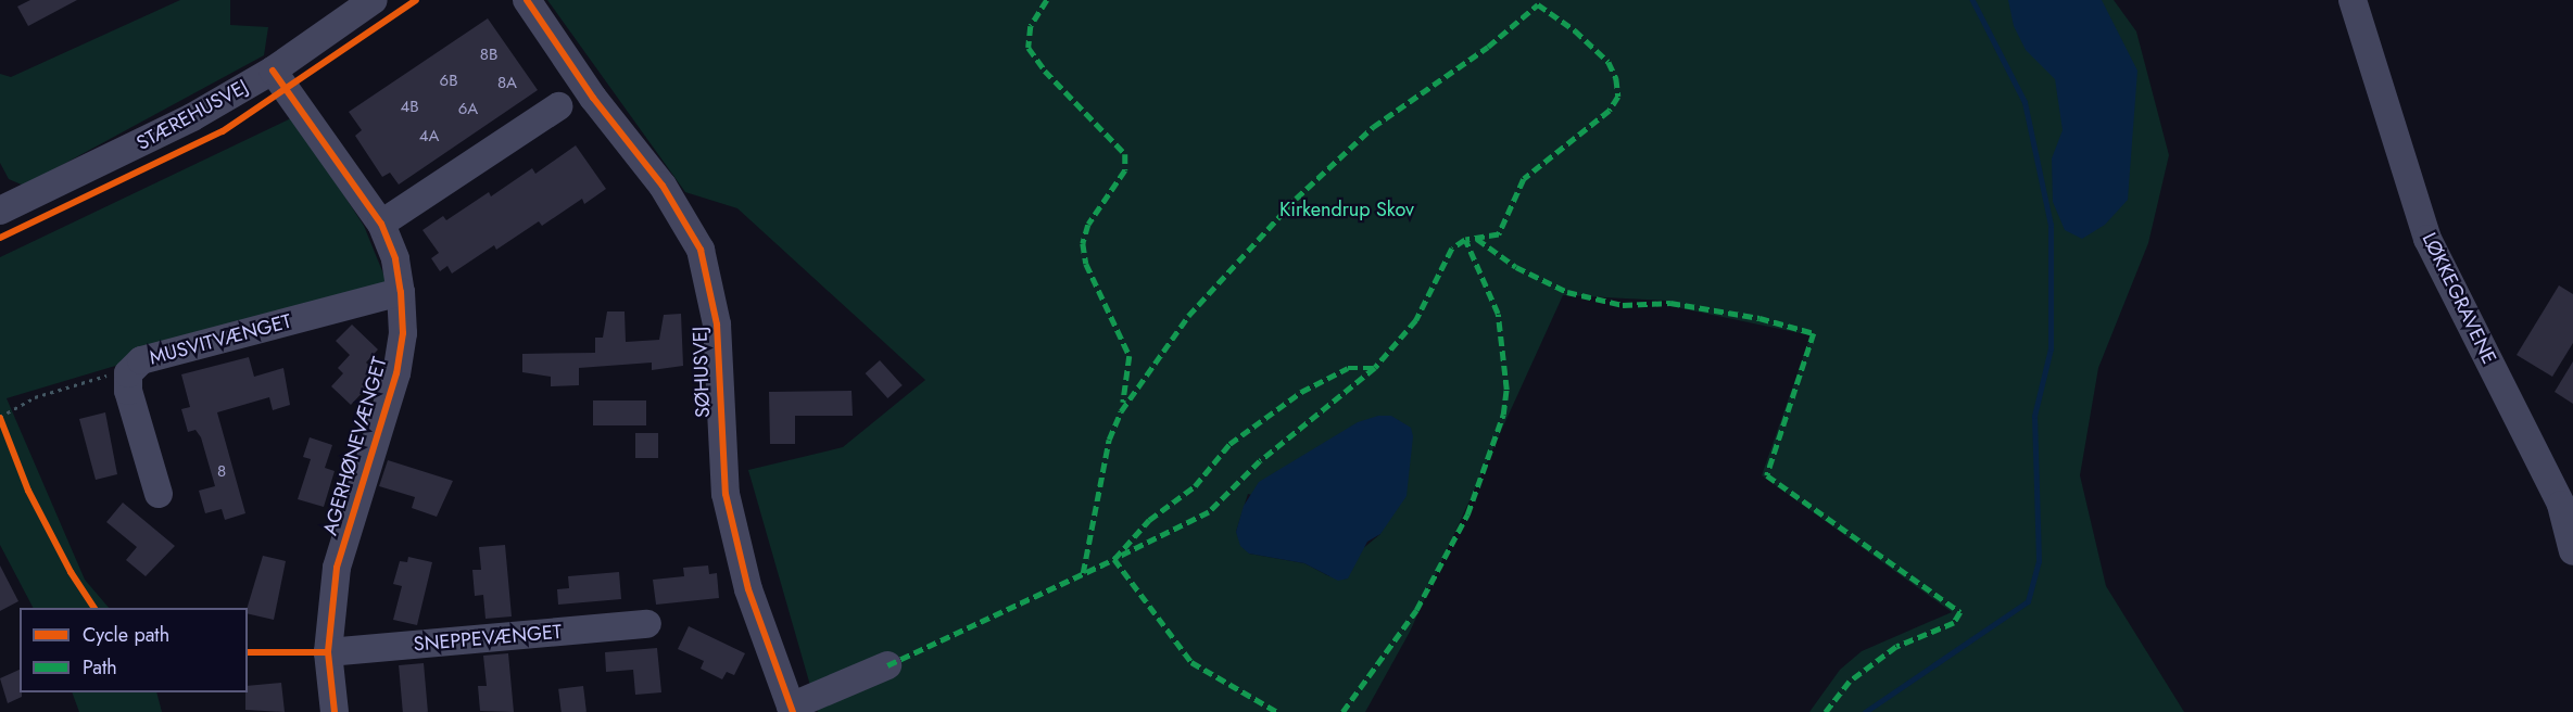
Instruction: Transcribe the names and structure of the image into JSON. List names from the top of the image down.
{
  "streets": {
    "street": [
      "STÆREHUSVEJ",
      "LØKKEGRAVENE",
      "MUSVITVÆNGET",
      "SØHUSVEJ",
      "AGERHØNEVÆNGET",
      "SNEPPEVÆNGET"
    ]
  },
  "crossings": [
    ["STÆREHUSVEJ", "AGERHØNEVÆNGET"],
    ["MUSVITVÆNGET", "AGERHØNEVÆNGET"],
    ["AGERHØNEVÆNGET", "SNEPPEVÆNGET"]
  ],
  "parks": ["Kirkendrup Skov"],
  "house_numbers": [
    "8B",
    "6B",
    "8A",
    "4B",
    "6A",
    "4A",
    "8"
  ],
  "legend": ["Cycle path", "Path"]
}
